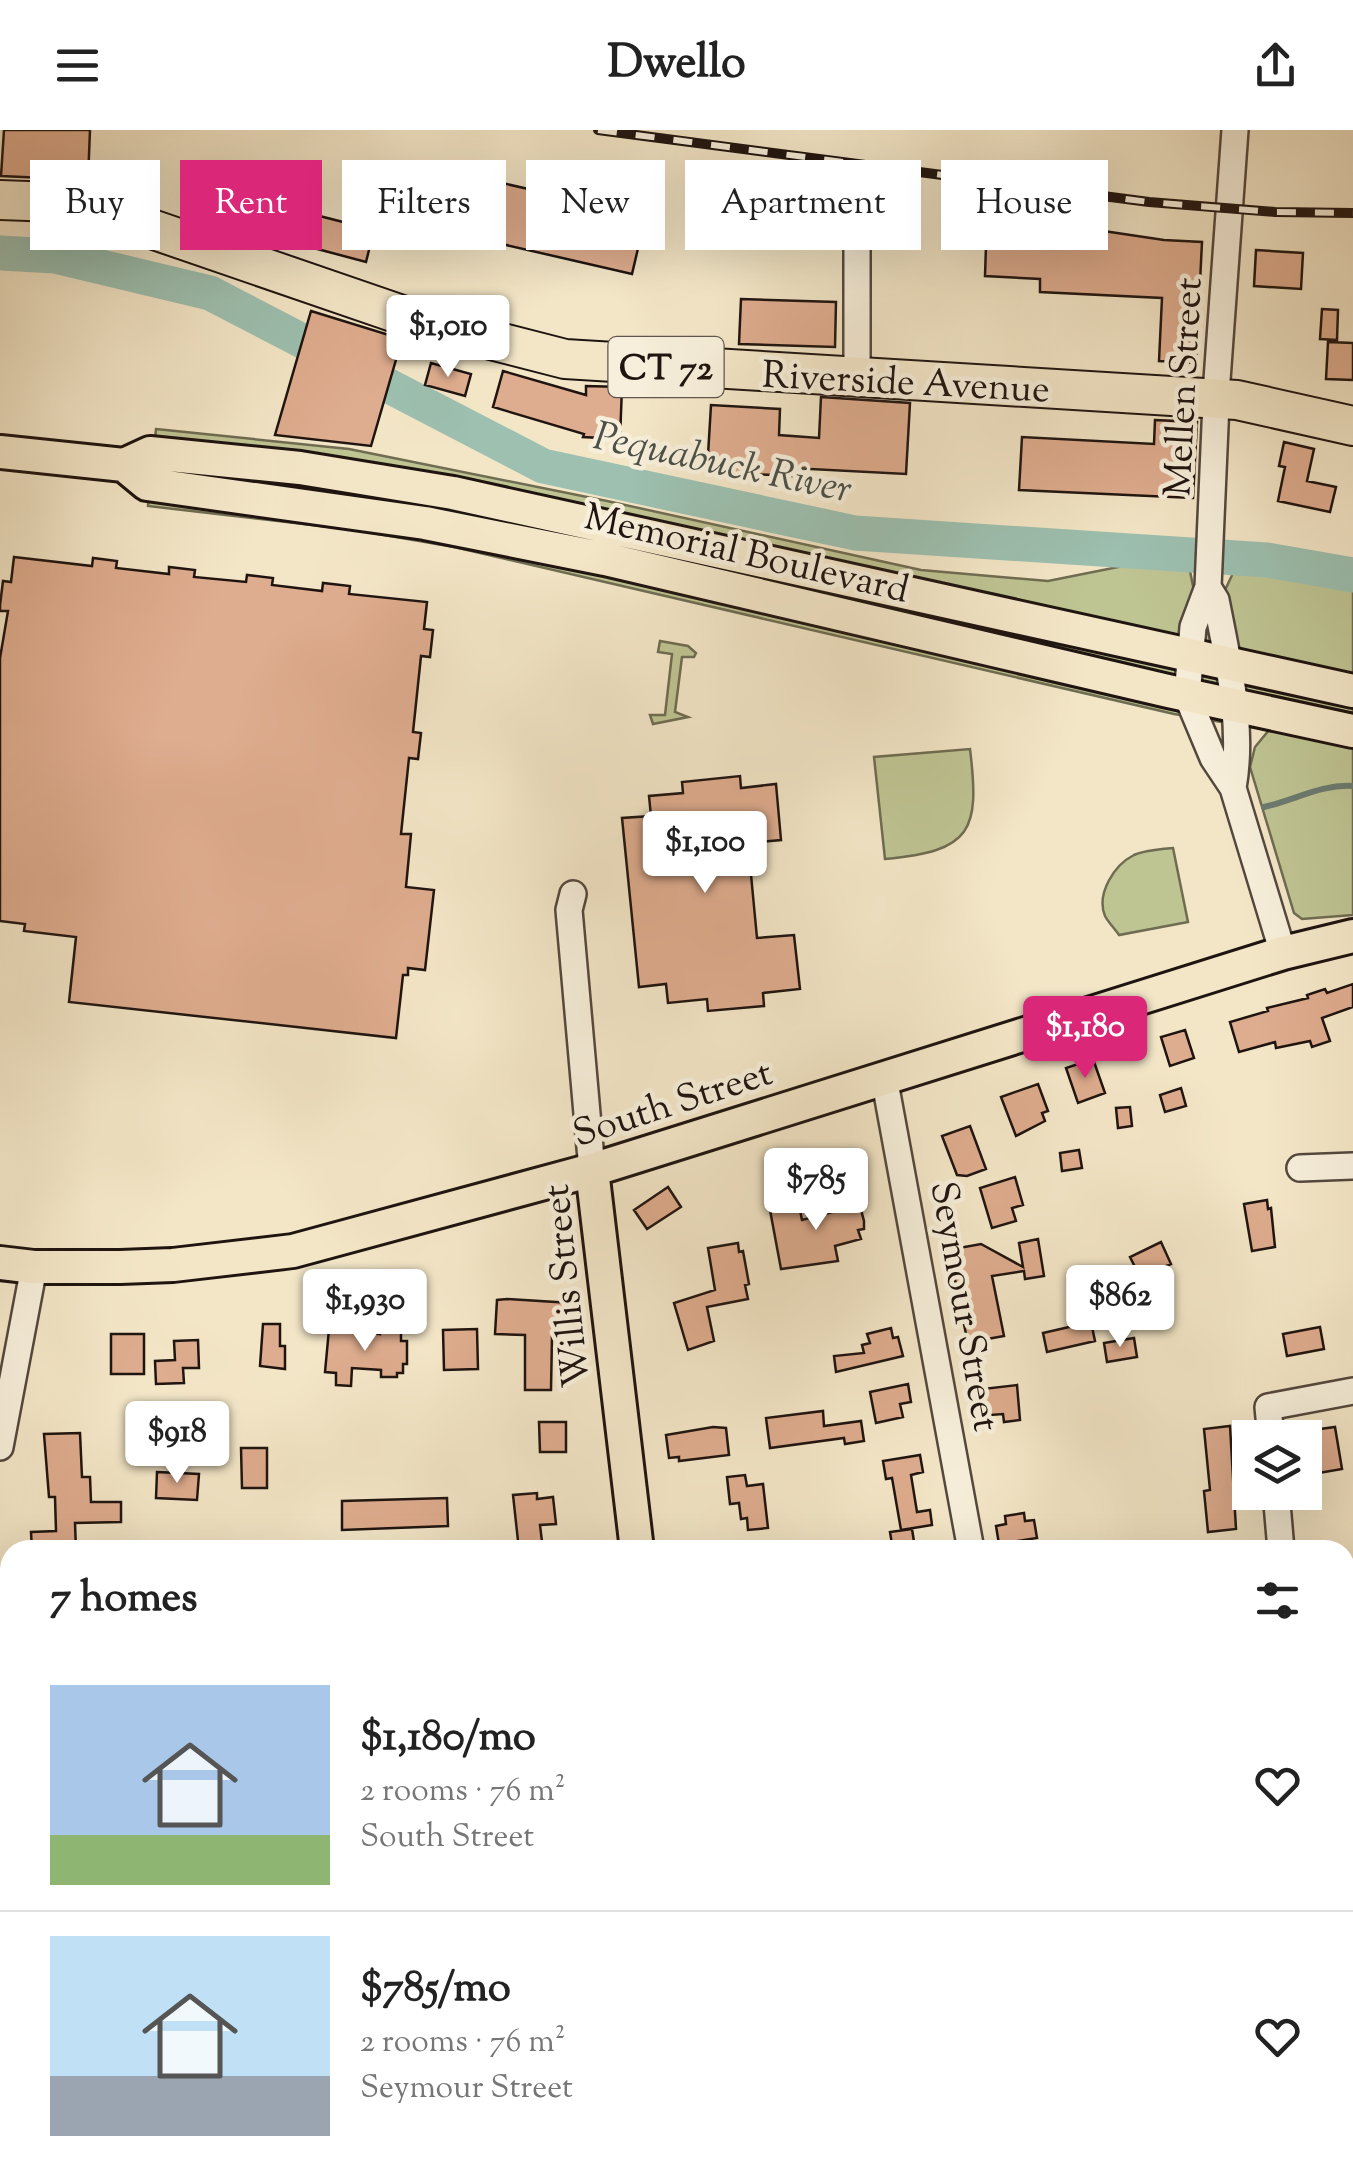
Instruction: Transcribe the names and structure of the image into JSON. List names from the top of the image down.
{
  "streets": {
    "highway": ["CT 72", "Riverside Avenue"],
    "main road": ["Memorial Boulevard", "South Street", "Willis Street"],
    "street": ["Mellen Street", "Seymour Street"]
  },
  "crossings": [
    ["Riverside Avenue", "Mellen Street"],
    ["Mellen Street", "Memorial Boulevard"],
    ["Mellen Street", "South Street"],
    ["South Street", "Willis Street"],
    ["South Street", "Seymour Street"]
  ],
  "water": ["Pequabuck River"],
  "page": {
    "header": "Dwello",
    "chip": [
      "Buy",
      "Rent",
      "Filters",
      "New",
      "Apartment",
      "House"
    ],
    "price": [
      "$1,010",
      "$1,100",
      "$1,180",
      "$785",
      "$862",
      "$1,930",
      "$918"
    ],
    "heading": "7 homes",
    "list": [
      {
        "name": "$1,180/mo",
        "note": "2 rooms · 76 m² · South Street"
      },
      {
        "name": "$785/mo",
        "note": "2 rooms · 76 m² · Seymour Street"
      }
    ]
  }
}
